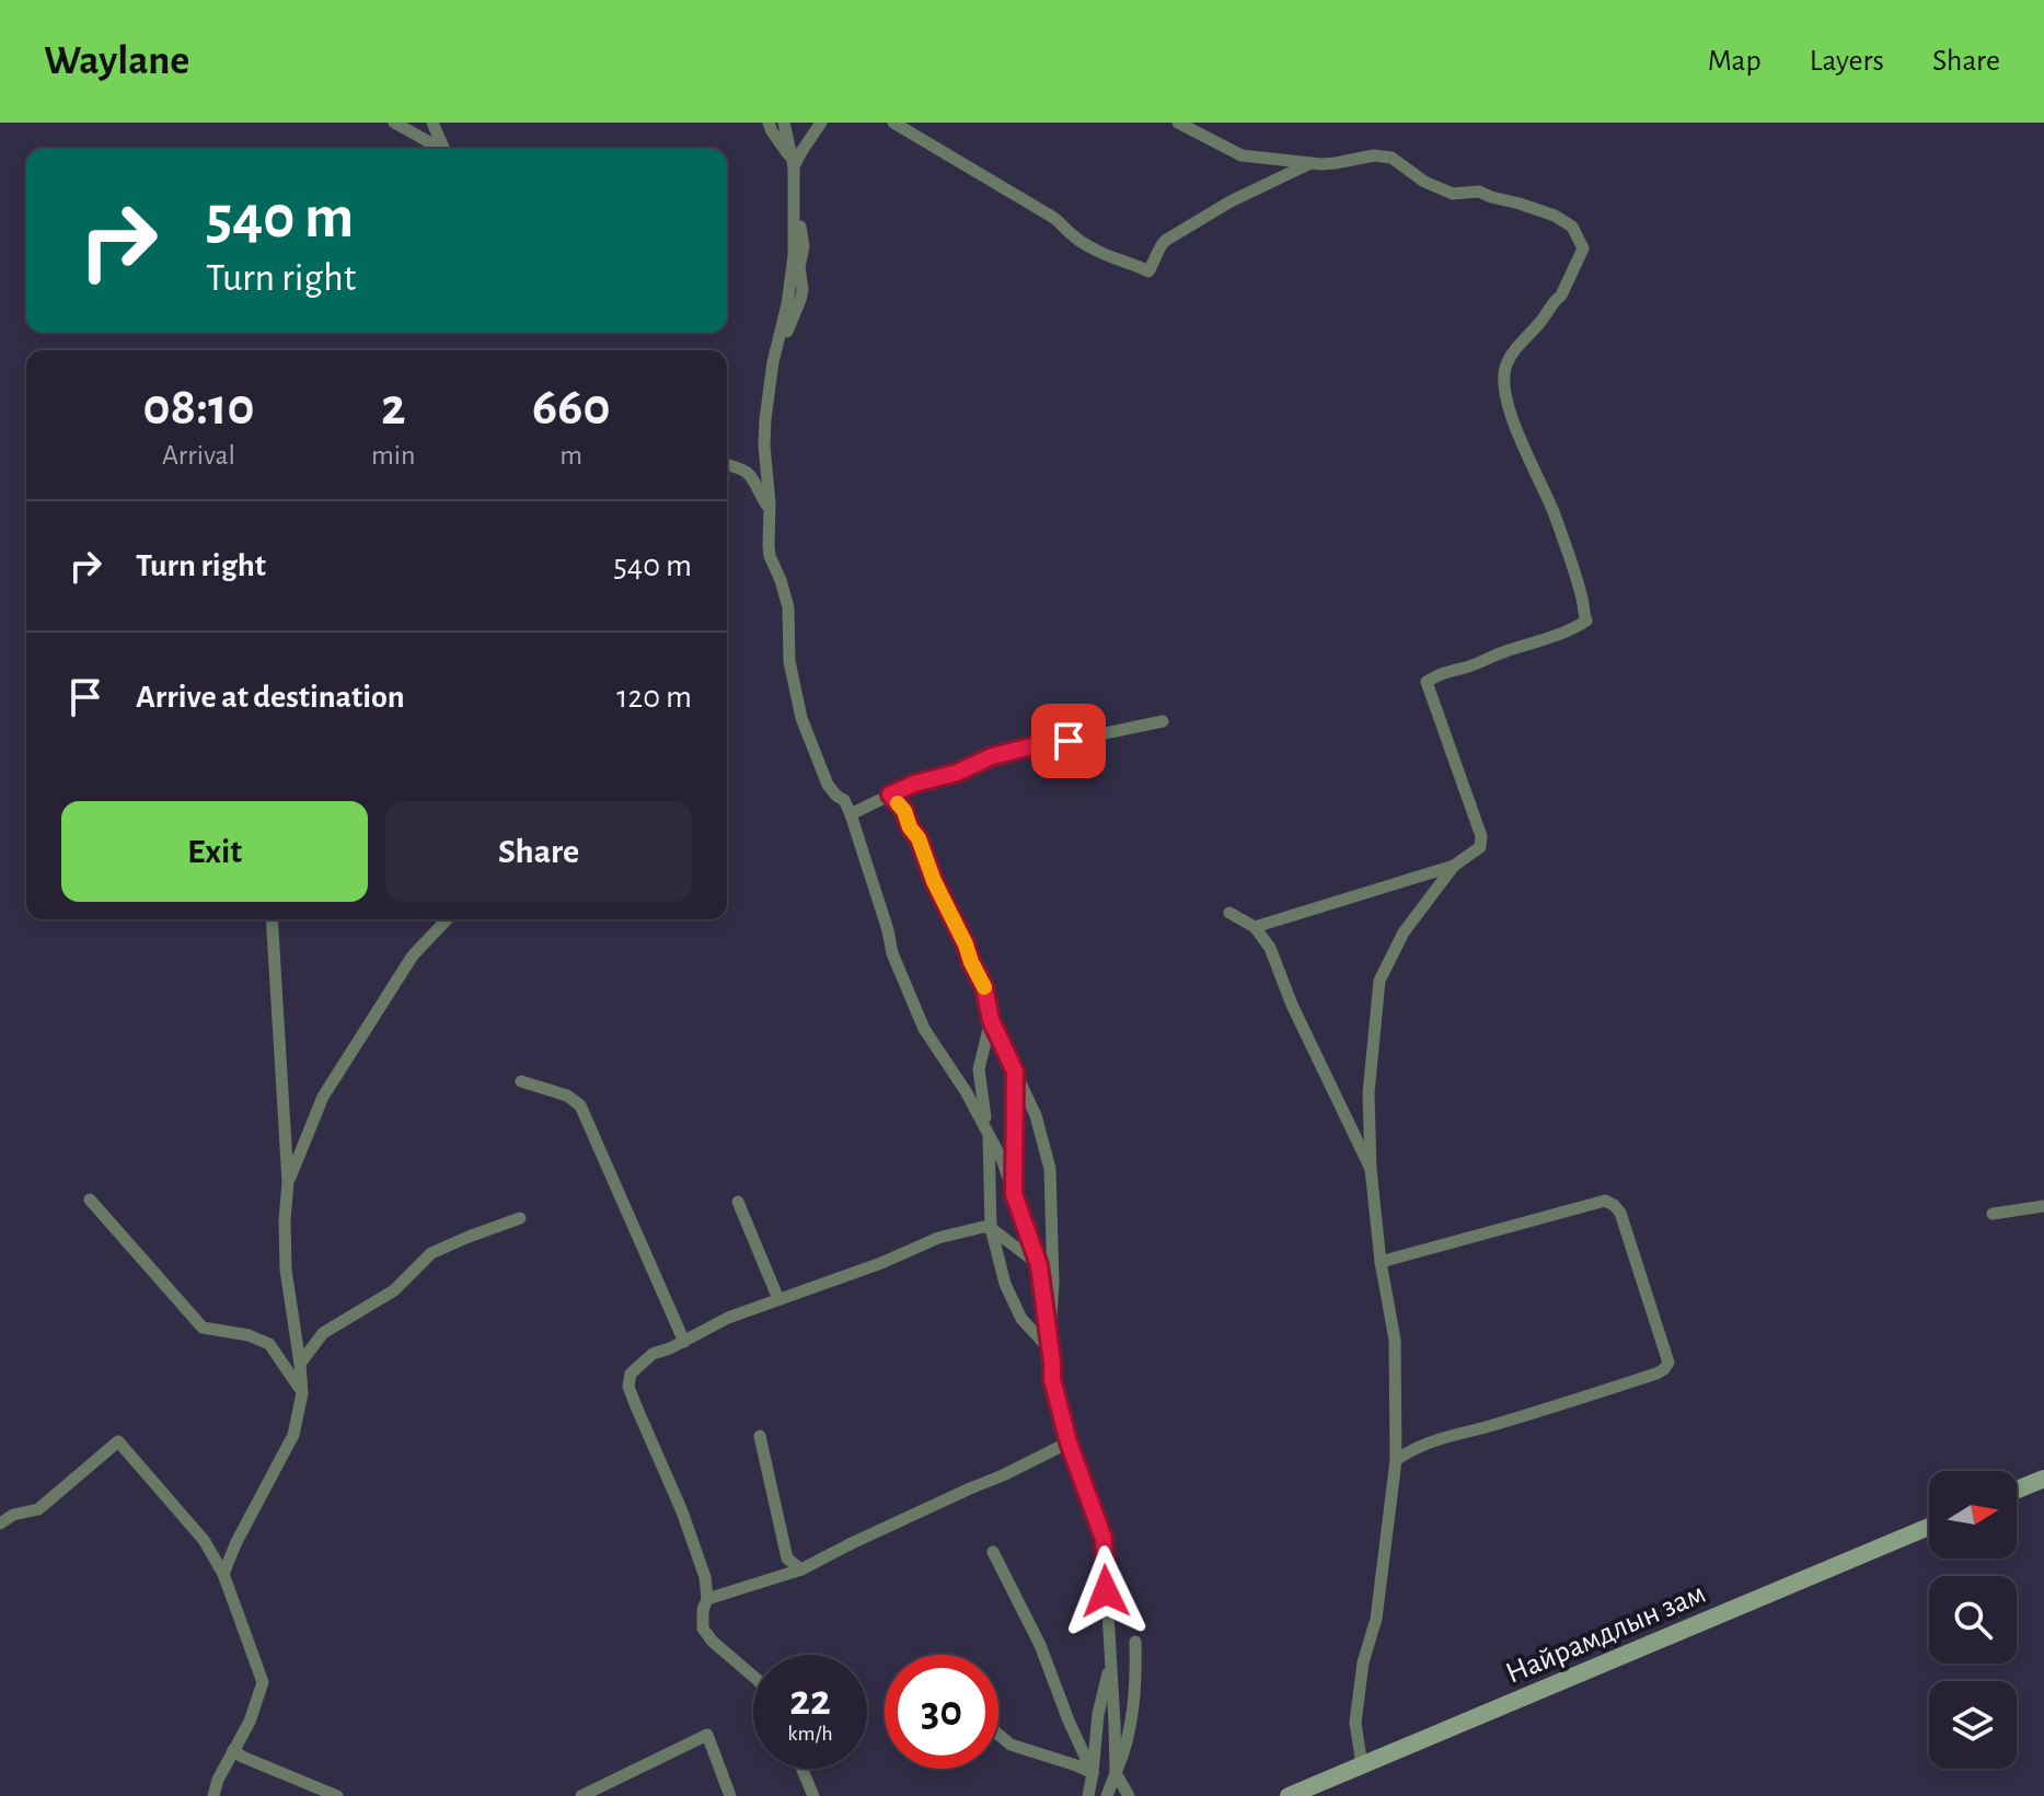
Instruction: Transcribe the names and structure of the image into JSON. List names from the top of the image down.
{
  "streets": {
    "main road": ["Найрамдлын зам"]
  },
  "north": "right",
  "page": {
    "header": "Waylane",
    "nav": ["Map", "Layers", "Share"],
    "turn": ["540 m", "Turn right"],
    "eta": [
      "08:10",
      "Arrival",
      "2",
      "min",
      "660",
      "m"
    ],
    "list": [
      {
        "name": "Turn right",
        "value": "540 m"
      },
      {
        "name": "Arrive at destination",
        "value": "120 m"
      }
    ],
    "buttons": ["Exit", "Share"],
    "speed": "22 km/h",
    "limit": "30"
  }
}
